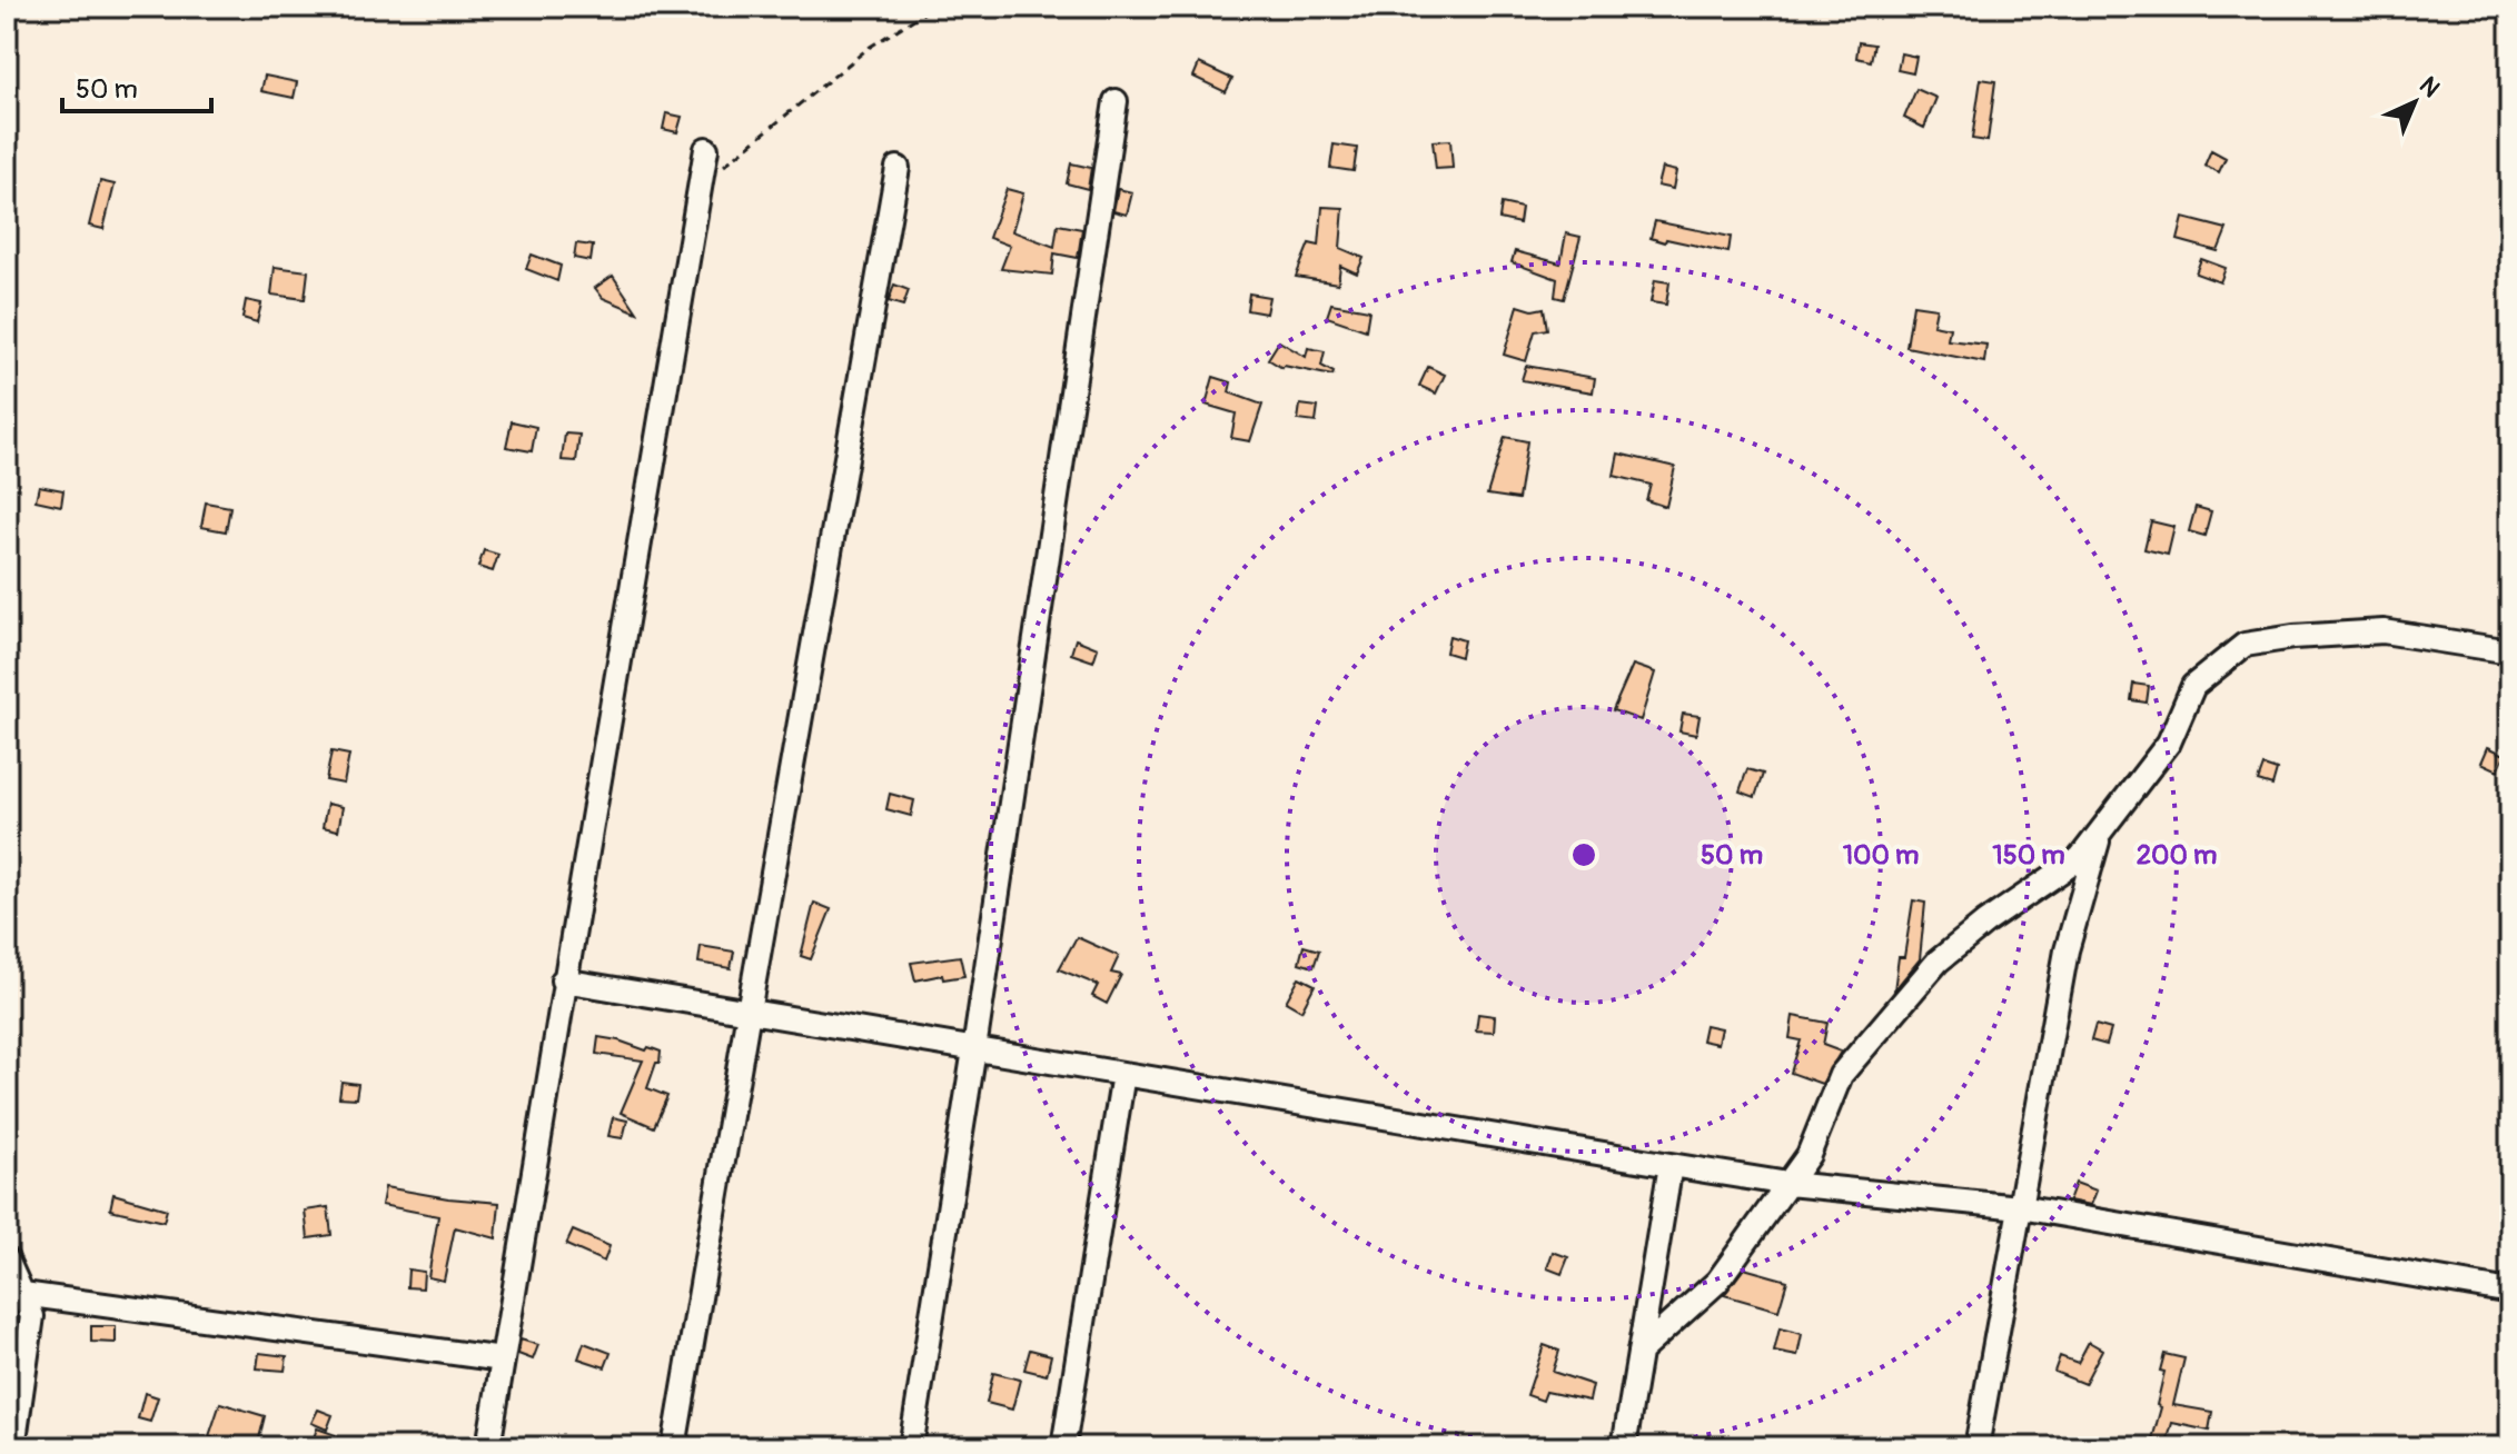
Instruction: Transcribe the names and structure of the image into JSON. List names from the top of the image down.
{
  "scale_bar": "50 m",
  "north": "top right",
  "rings": [
    "50 m",
    "100 m",
    "150 m",
    "200 m"
  ]
}
